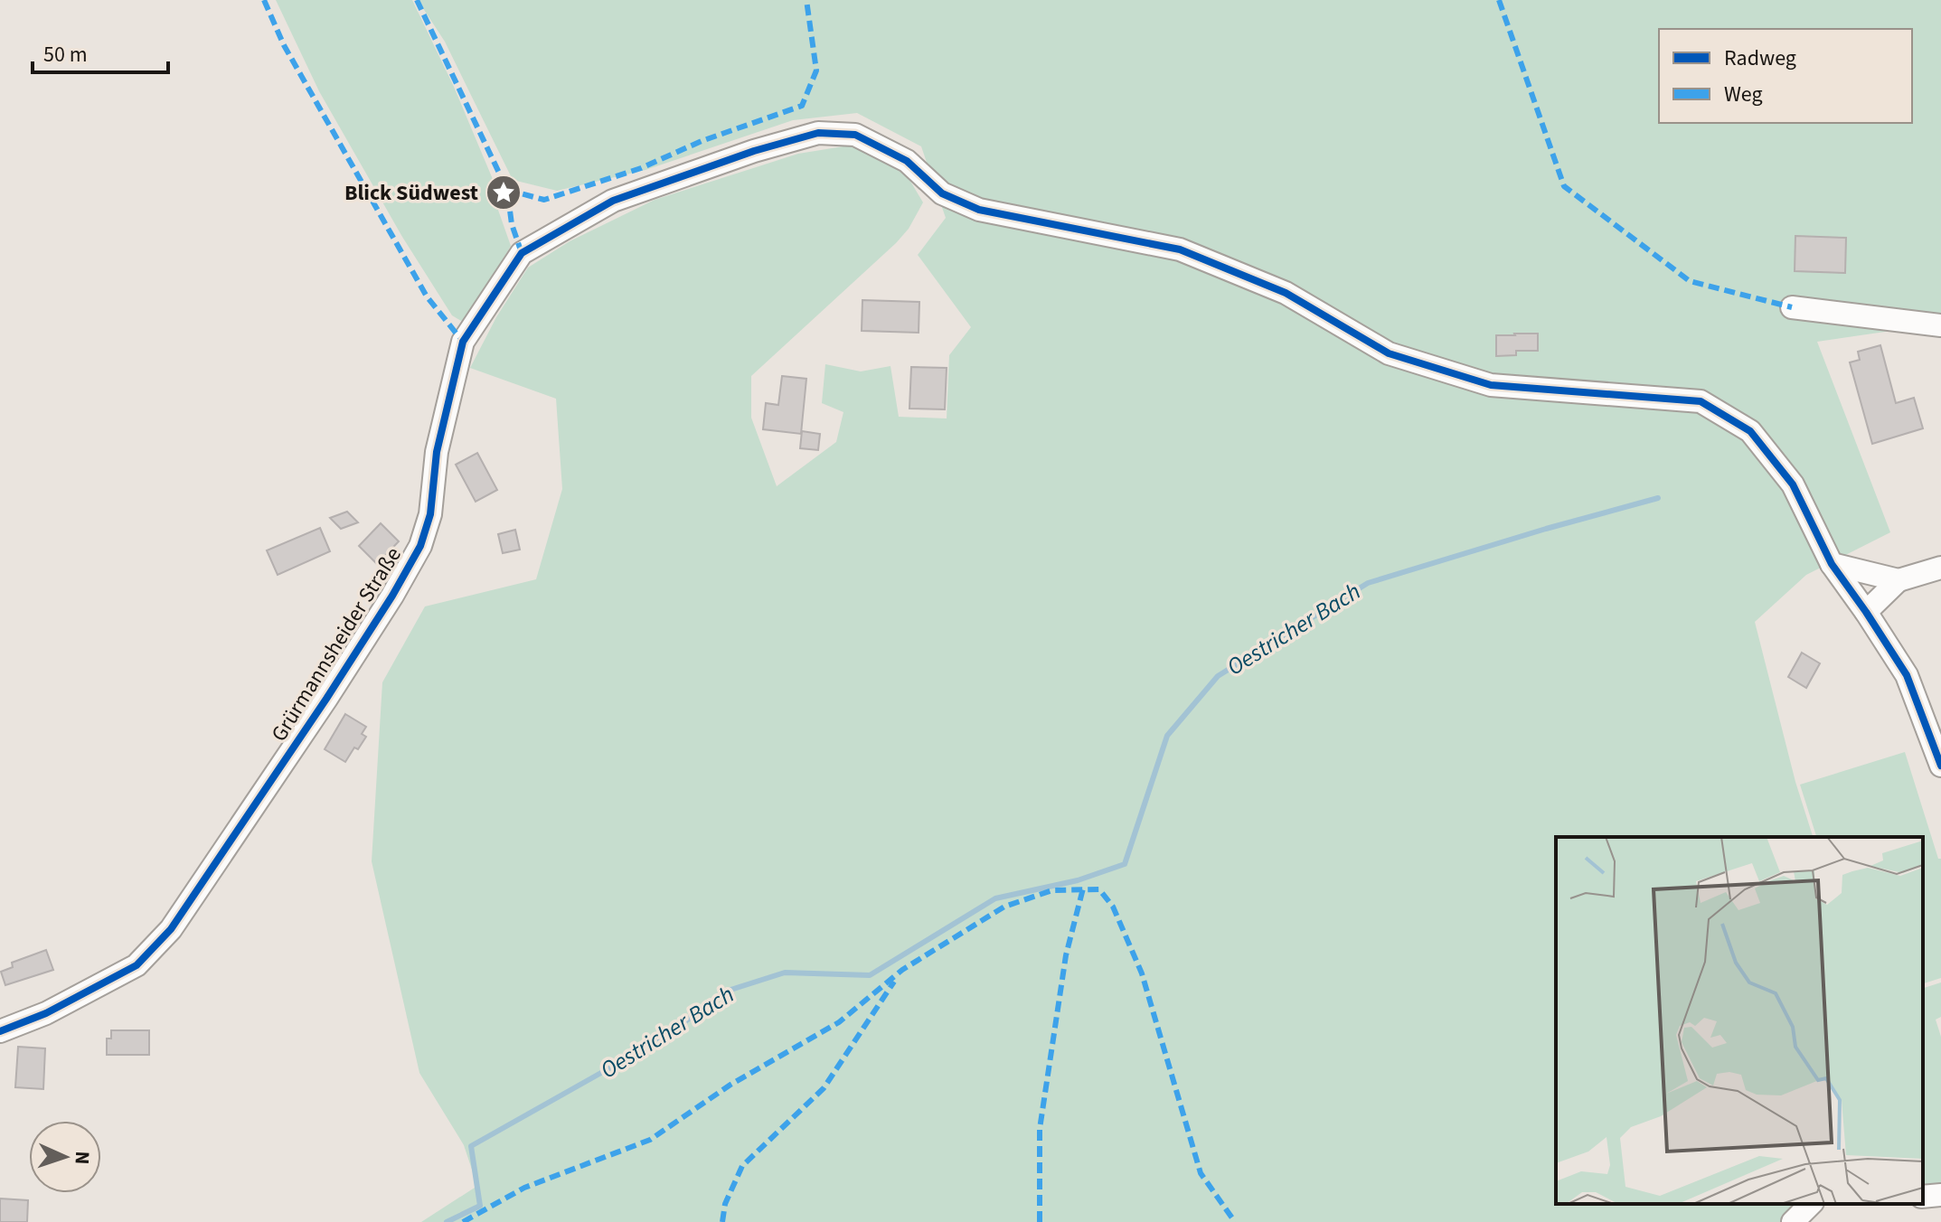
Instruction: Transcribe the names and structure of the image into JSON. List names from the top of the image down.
{
  "streets": {
    "street": ["Grürmannsheider Straße"]
  },
  "water": ["Oestricher Bach"],
  "places": {
    "place": ["Blick Südwest"]
  },
  "legend": ["Radweg", "Weg"],
  "scale_bar": "50 m",
  "north": "right"
}
